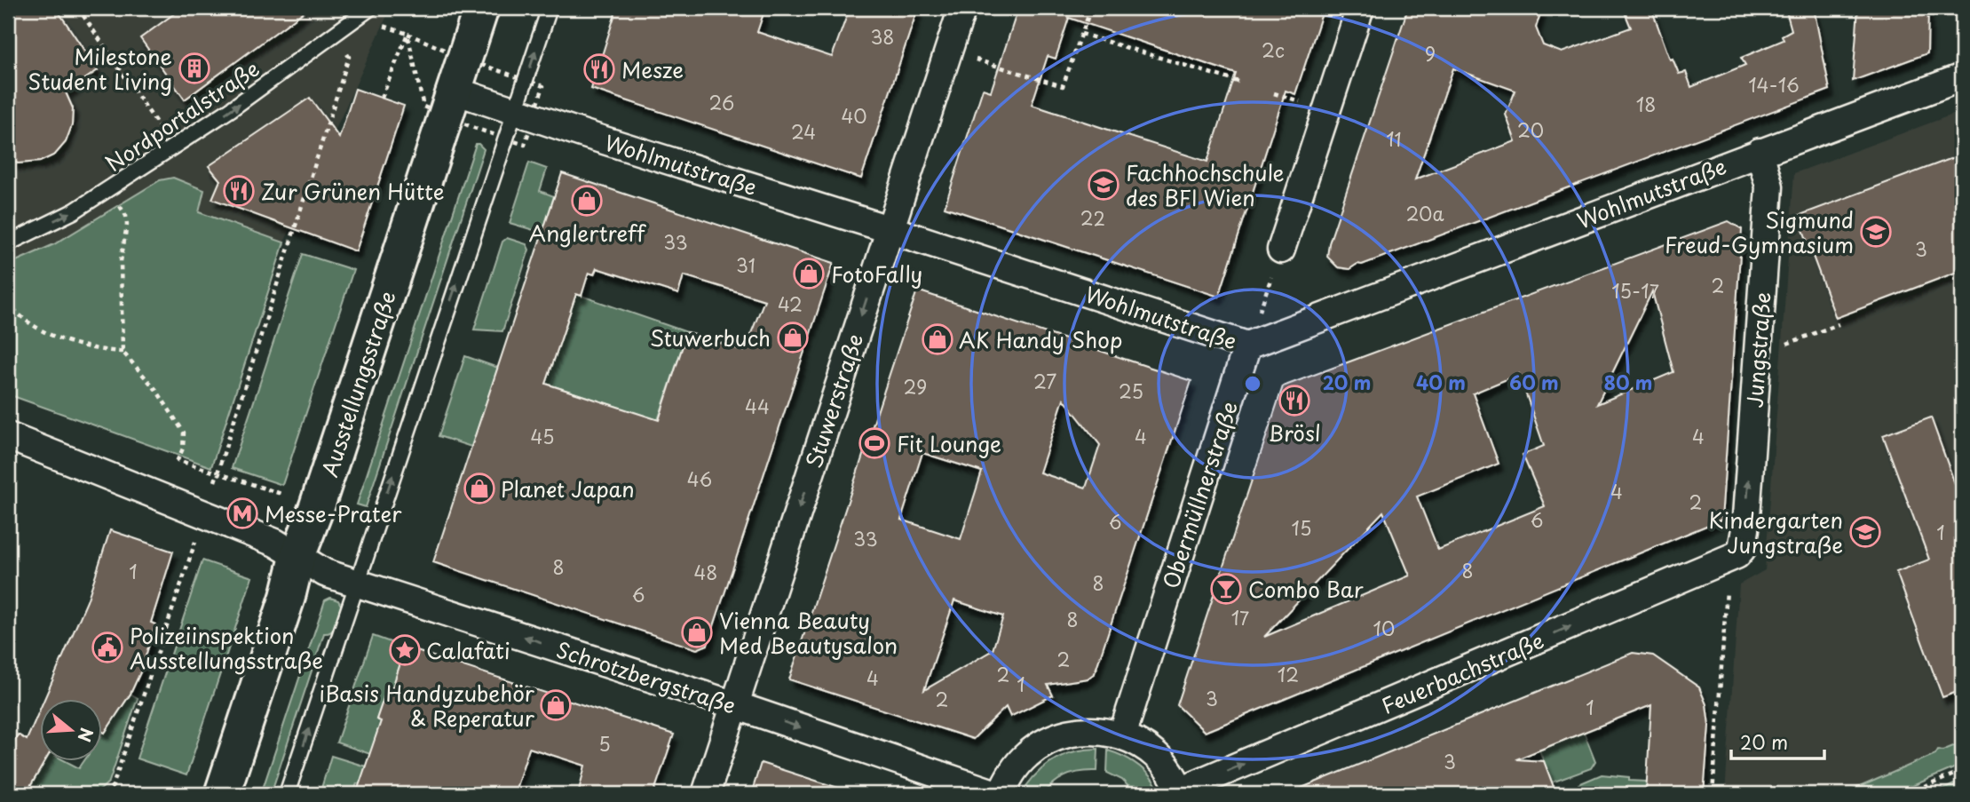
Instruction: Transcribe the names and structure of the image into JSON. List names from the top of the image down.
{
  "streets": {
    "main road": ["Ausstellungsstraße"],
    "street": [
      "Wohlmutstraße",
      "Jungstraße",
      "Stuwerstraße",
      "Obermüllnerstraße",
      "Feuerbachstraße",
      "Schrotzbergstraße"
    ],
    "lane": ["Nordportalstraße"]
  },
  "crossings": [
    ["Wohlmutstraße", "Jungstraße"],
    ["Wohlmutstraße", "Ausstellungsstraße"],
    ["Wohlmutstraße", "Stuwerstraße"],
    ["Wohlmutstraße", "Obermüllnerstraße"],
    ["Jungstraße", "Feuerbachstraße"],
    ["Ausstellungsstraße", "Schrotzbergstraße"],
    ["Stuwerstraße", "Schrotzbergstraße"]
  ],
  "one_way": [
    "Nordportalstraße",
    "Jungstraße",
    "Stuwerstraße",
    "Feuerbachstraße"
  ],
  "places": {
    "building": ["Milestone Student Living"],
    "restaurant": ["Mesze", "Zur Grünen Hütte", "Brösl"],
    "school or university": ["Fachhochschule des BFI Wien", "Sigmund Freud-Gymnasium", "Kindergarten Jungstraße"],
    "shop": [
      "Anglertreff",
      "FotoFally",
      "Stuwerbuch",
      "AK Handy Shop",
      "Planet Japan",
      "Vienna Beauty Med Beautysalon",
      "iBasis Handyzubehör & Reperatur"
    ],
    "sports": ["Fit Lounge"],
    "metro station": ["Messe-Prater"],
    "bar": ["Combo Bar"],
    "public building": ["Polizeiinspektion Ausstellungsstraße"],
    "place": ["Calafati"]
  },
  "house_numbers": [
    "38",
    "2c",
    "9",
    "14-16",
    "26",
    "18",
    "40",
    "20",
    "24",
    "11",
    "20a",
    "22",
    "33",
    "3",
    "31",
    "2",
    "15-17",
    "42",
    "27",
    "29",
    "25",
    "44",
    "45",
    "4",
    "4",
    "46",
    "4",
    "2",
    "6",
    "6",
    "15",
    "1",
    "33",
    "8",
    "8",
    "1",
    "48",
    "8",
    "6",
    "17",
    "8",
    "10",
    "2",
    "2",
    "12",
    "4",
    "1",
    "3",
    "2",
    "1",
    "5",
    "3"
  ],
  "scale_bar": "20 m",
  "north": "right",
  "rings": [
    "20 m",
    "40 m",
    "60 m",
    "80 m"
  ]
}
